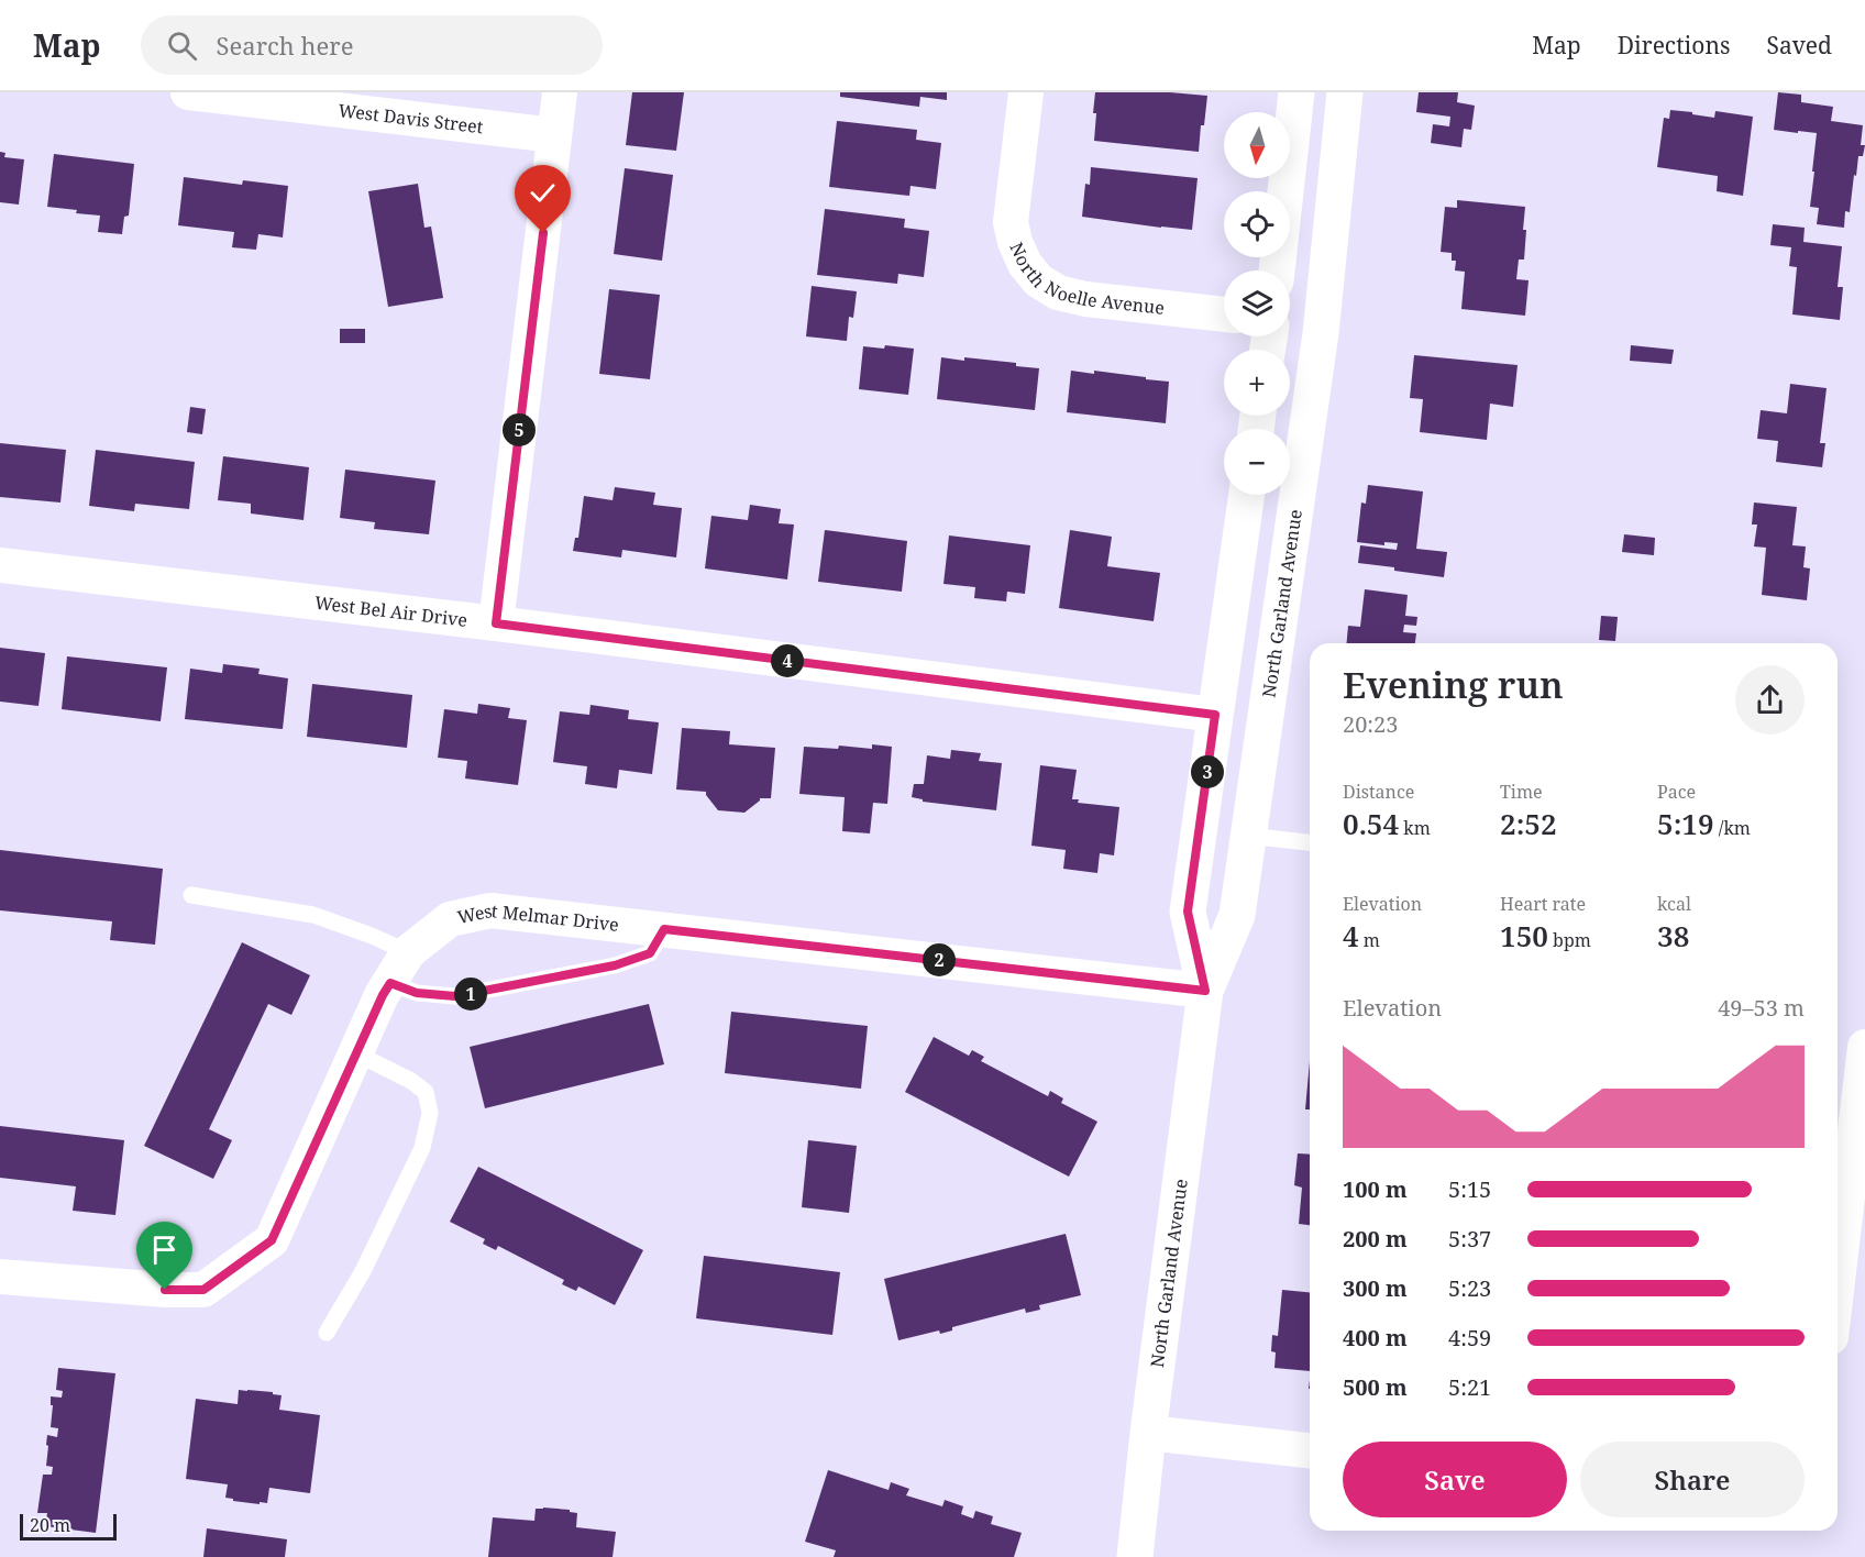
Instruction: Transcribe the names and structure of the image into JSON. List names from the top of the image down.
{
  "streets": {
    "main road": ["North Garland Avenue"],
    "street": [
      "West Davis Street",
      "North Noelle Avenue",
      "West Bel Air Drive",
      "West Melmar Drive"
    ]
  },
  "crossings": [
    ["North Garland Avenue", "West Bel Air Drive"],
    ["North Garland Avenue", "West Melmar Drive"]
  ],
  "scale_bar": "20 m",
  "north": "bottom",
  "page": {
    "header": "Map",
    "search": "Search here",
    "nav": ["Map", "Directions", "Saved"],
    "map_buttons": ["+", "−"],
    "pins": [
      "5",
      "4",
      "3",
      "2",
      "1"
    ],
    "heading": ["Evening run", "20:23"],
    "stats": [
      ["Distance", "0.54 km"],
      ["Time", "2:52"],
      ["Pace", "5:19 /km"],
      ["Elevation", "4 m"],
      ["Heart rate", "150 bpm"],
      ["kcal", "38"]
    ],
    "chart": ["Elevation", "49–53 m"],
    "list": [
      {
        "name": "100 m",
        "note": "5:15"
      },
      {
        "name": "200 m",
        "note": "5:37"
      },
      {
        "name": "300 m",
        "note": "5:23"
      },
      {
        "name": "400 m",
        "note": "4:59"
      },
      {
        "name": "500 m",
        "note": "5:21"
      }
    ],
    "buttons": ["Save", "Share"],
    "scale": "20 m"
  }
}
